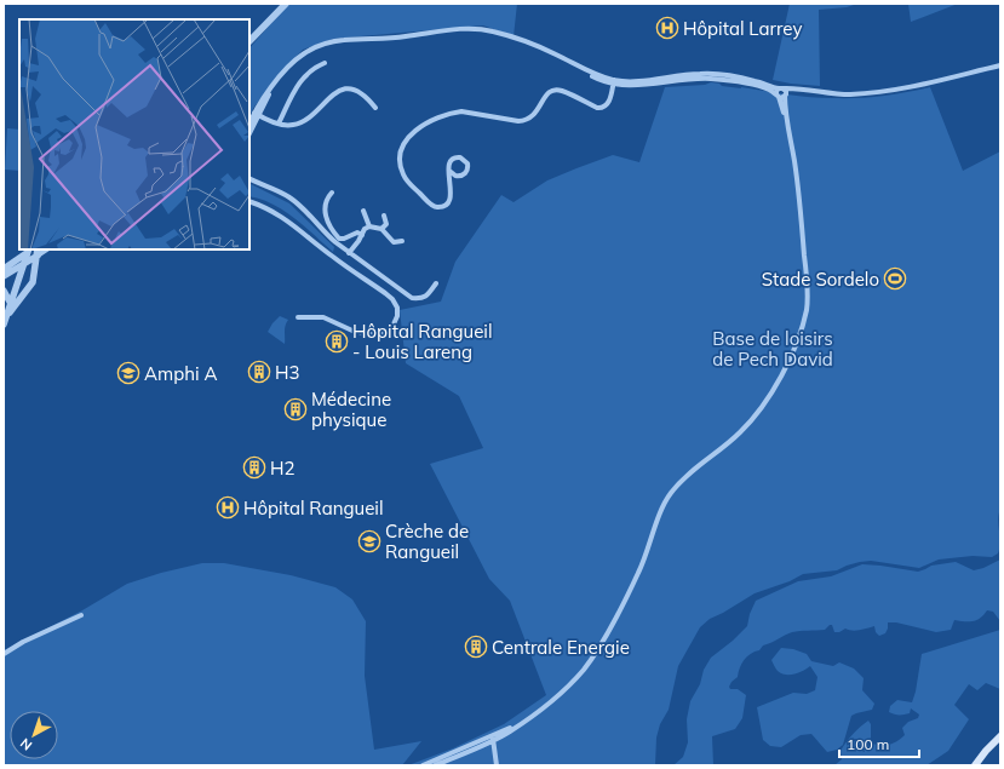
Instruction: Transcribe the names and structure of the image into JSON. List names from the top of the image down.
{
  "parks": ["Base de loisirs de Pech David"],
  "places": {
    "hospital": ["Hôpital Larrey", "Hôpital Rangueil"],
    "sports": ["Stade Sordelo"],
    "building": [
      "Hôpital Rangueil - Louis Lareng",
      "H3",
      "Médecine physique",
      "H2",
      "Centrale Energie"
    ],
    "school or university": ["Amphi A", "Crèche de Rangueil"]
  },
  "scale_bar": "100 m",
  "north": "bottom left"
}
